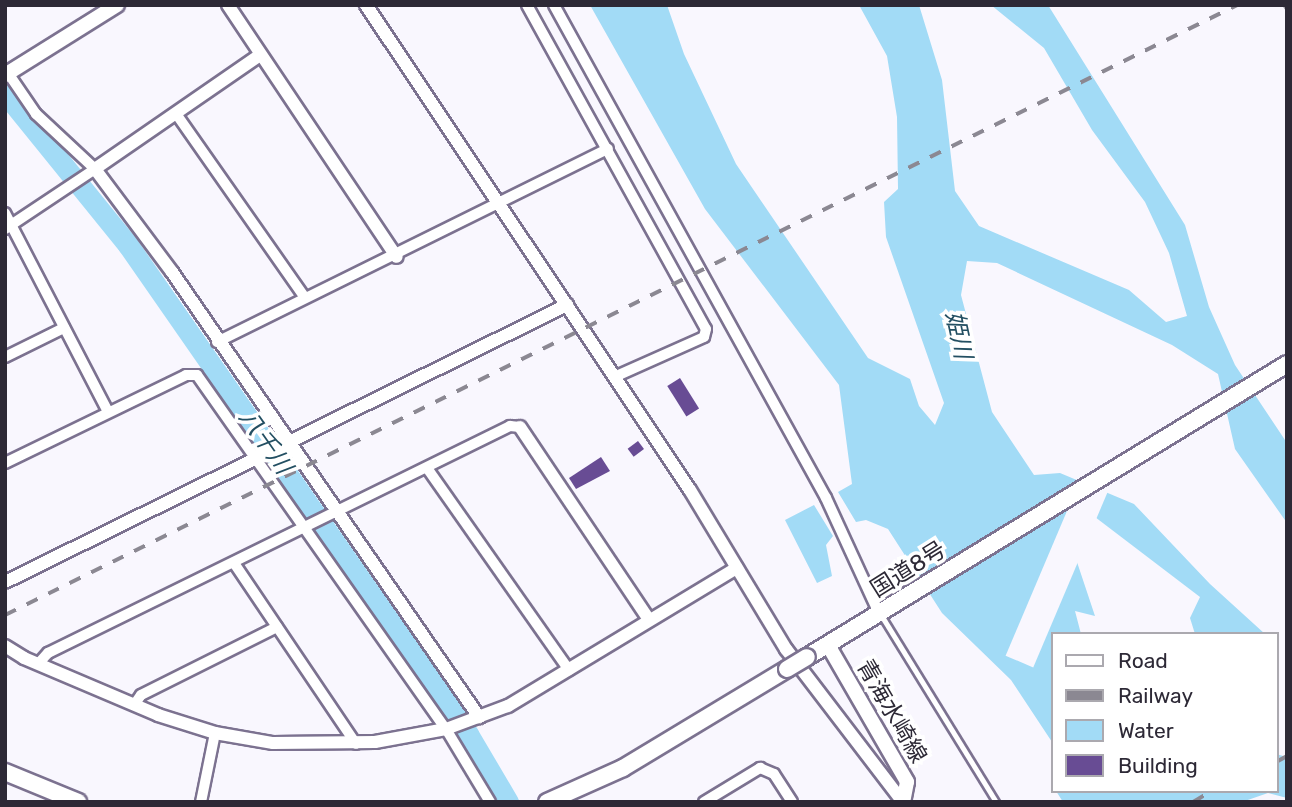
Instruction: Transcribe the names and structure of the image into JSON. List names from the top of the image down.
{
  "streets": {
    "highway": ["国道8号"],
    "main road": ["青海水崎線"]
  },
  "crossings": [
    ["国道8号", "青海水崎線"]
  ],
  "water": ["姫川", "八千川"],
  "legend": [
    "Road",
    "Railway",
    "Water",
    "Building"
  ]
}
